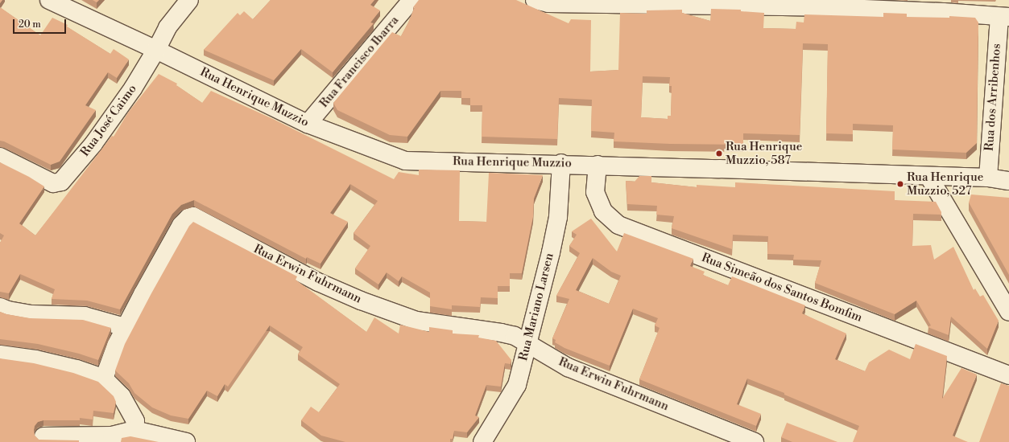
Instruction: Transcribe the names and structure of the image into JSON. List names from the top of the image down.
{
  "streets": {
    "street": [
      "Rua Francisco Ibarra",
      "Rua Henrique Muzzio",
      "Rua dos Arribenhos",
      "Rua José Caimo",
      "Rua Erwin Fuhrmann",
      "Rua Simeão dos Santos Bomfim",
      "Rua Mariano Larsen"
    ]
  },
  "crossings": [
    ["Rua Francisco Ibarra", "Rua Henrique Muzzio"],
    ["Rua Henrique Muzzio", "Rua dos Arribenhos"],
    ["Rua Henrique Muzzio", "Rua José Caimo"],
    ["Rua Henrique Muzzio", "Rua Simeão dos Santos Bomfim"],
    ["Rua Henrique Muzzio", "Rua Mariano Larsen"],
    ["Rua Erwin Fuhrmann", "Rua Mariano Larsen"]
  ],
  "places": ["Rua Henrique Muzzio, 587", "Rua Henrique Muzzio, 527"],
  "scale_bar": "20 m"
}
